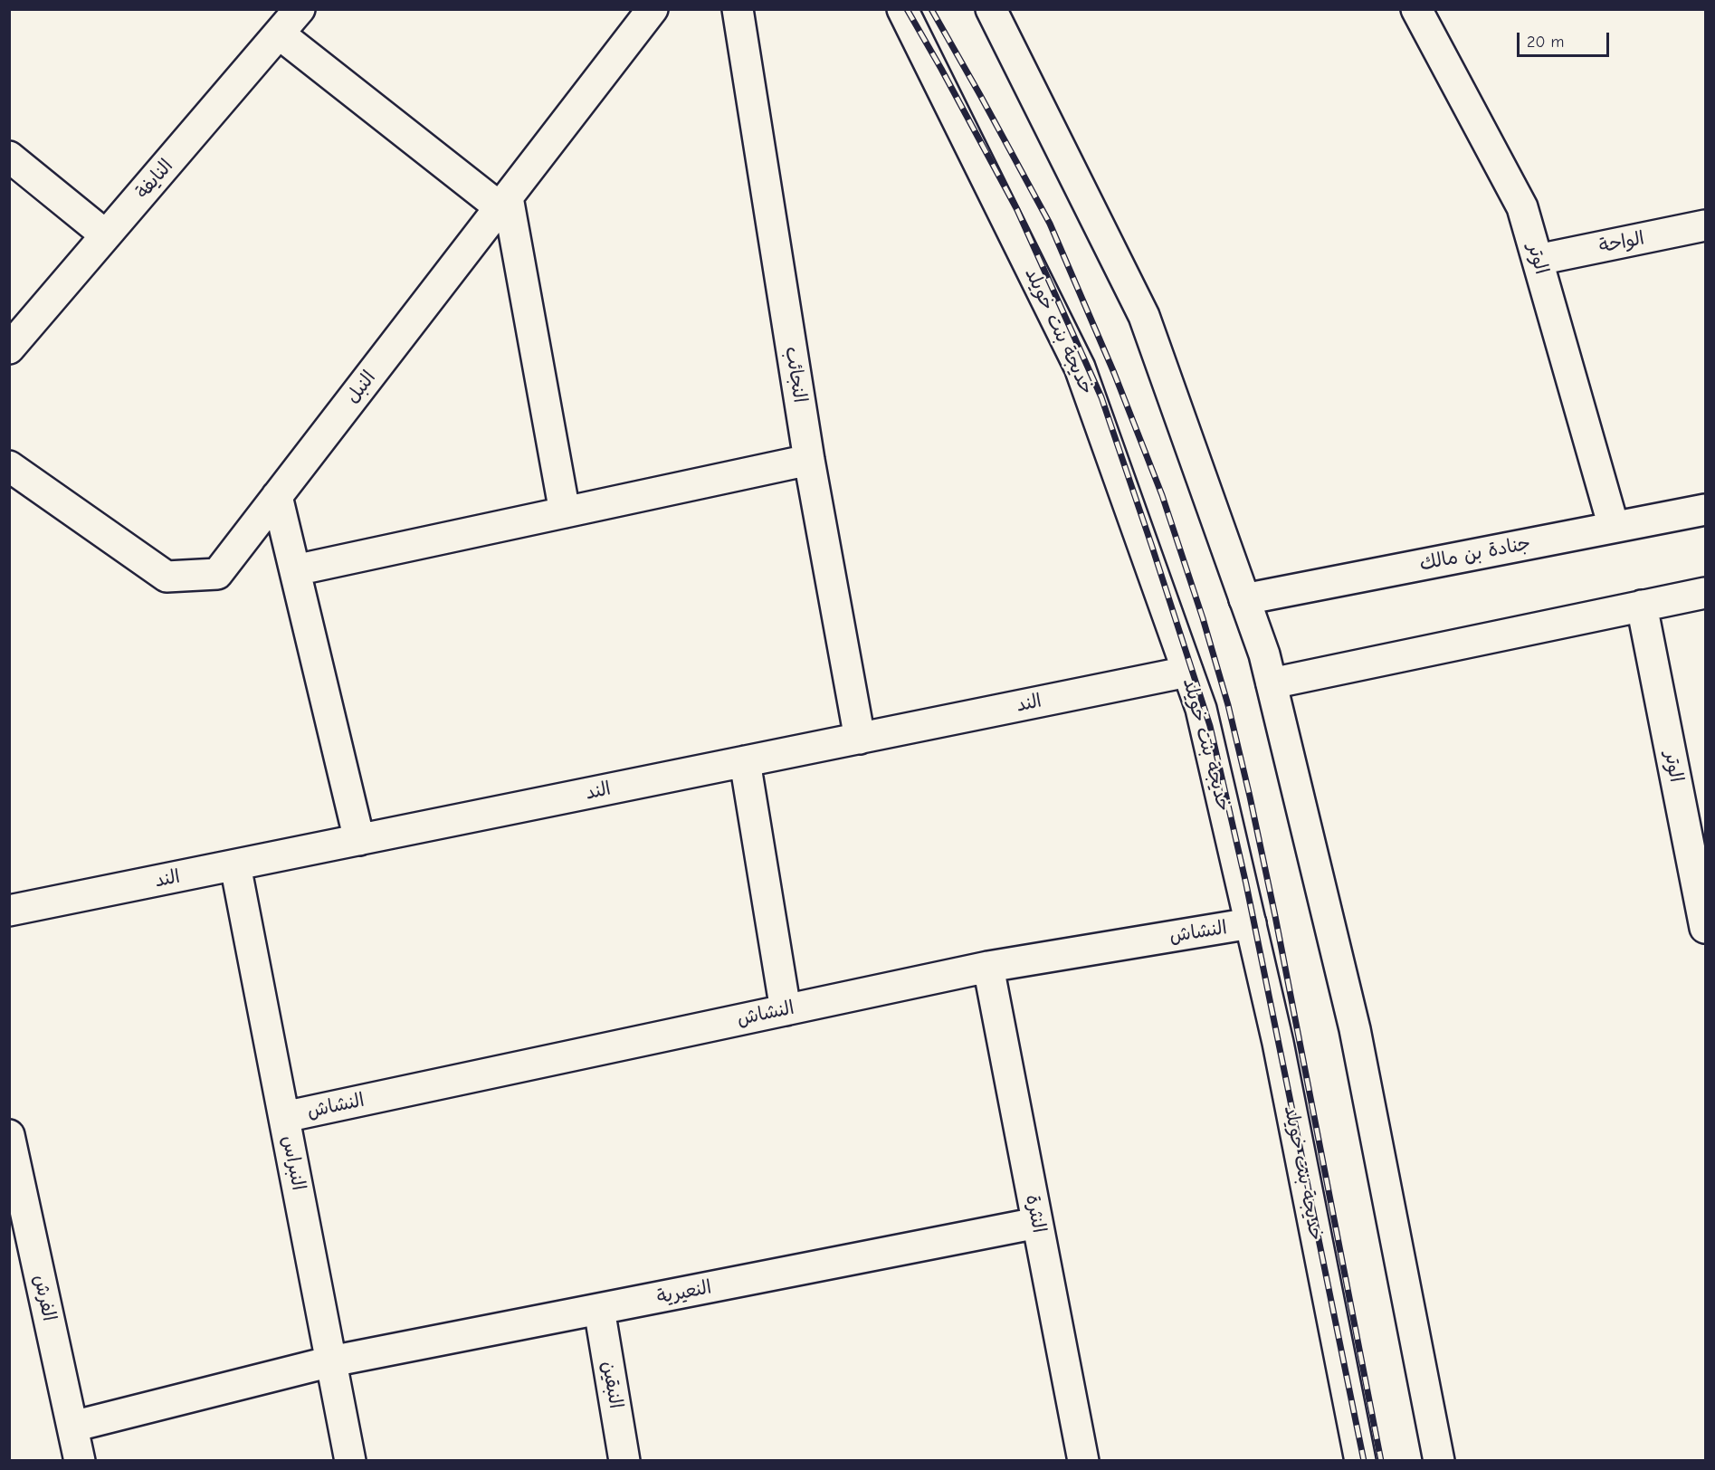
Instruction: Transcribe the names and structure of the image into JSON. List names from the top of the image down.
{
  "streets": {
    "street": [
      "النايفة",
      "الواحة",
      "الوتر",
      "خديجة بنت خويلد",
      "النجائب",
      "النبل",
      "جنادة بن مالك",
      "الند",
      "النشاش",
      "النبراس",
      "النثرة",
      "النعيرية",
      "الفرش",
      "النبقين"
    ]
  },
  "crossings": [
    ["الواحة", "الوتر"],
    ["الوتر", "جنادة بن مالك"],
    ["خديجة بنت خويلد", "الند"],
    ["خديجة بنت خويلد", "النشاش"],
    ["النجائب", "الند"],
    ["الند", "النبراس"],
    ["النشاش", "النبراس"],
    ["النشاش", "النثرة"],
    ["النبراس", "النعيرية"],
    ["النثرة", "النعيرية"],
    ["النعيرية", "الفرش"],
    ["النعيرية", "النبقين"]
  ],
  "scale_bar": "20 m"
}
